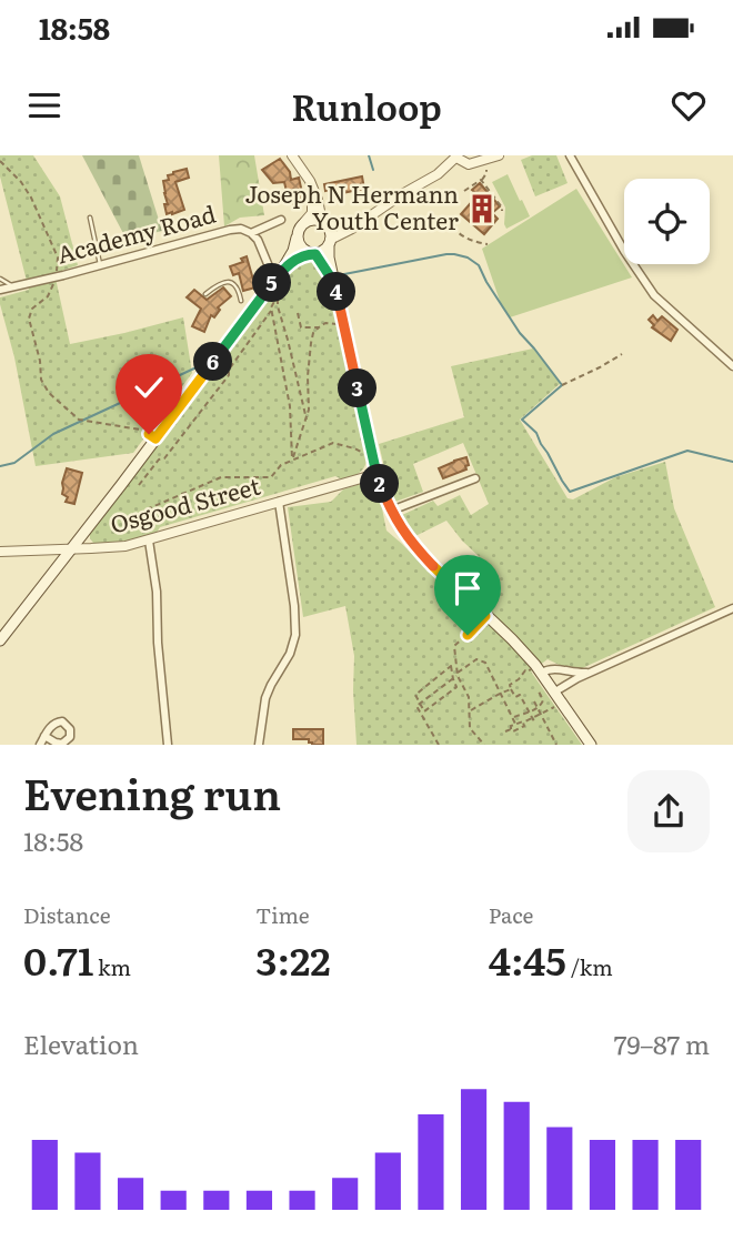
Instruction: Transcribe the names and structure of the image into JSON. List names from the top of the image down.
{
  "streets": {
    "street": ["Academy Road", "Osgood Street"]
  },
  "places": {
    "building": ["Joseph N Hermann Youth Center"]
  },
  "page": {
    "status": "18:58",
    "header": "Runloop",
    "pins": [
      "5",
      "4",
      "6",
      "3",
      "2"
    ],
    "heading": ["Evening run", "18:58"],
    "stats": [
      ["Distance", "0.71 km"],
      ["Time", "3:22"],
      ["Pace", "4:45 /km"]
    ],
    "chart": ["Elevation", "79–87 m"]
  }
}
